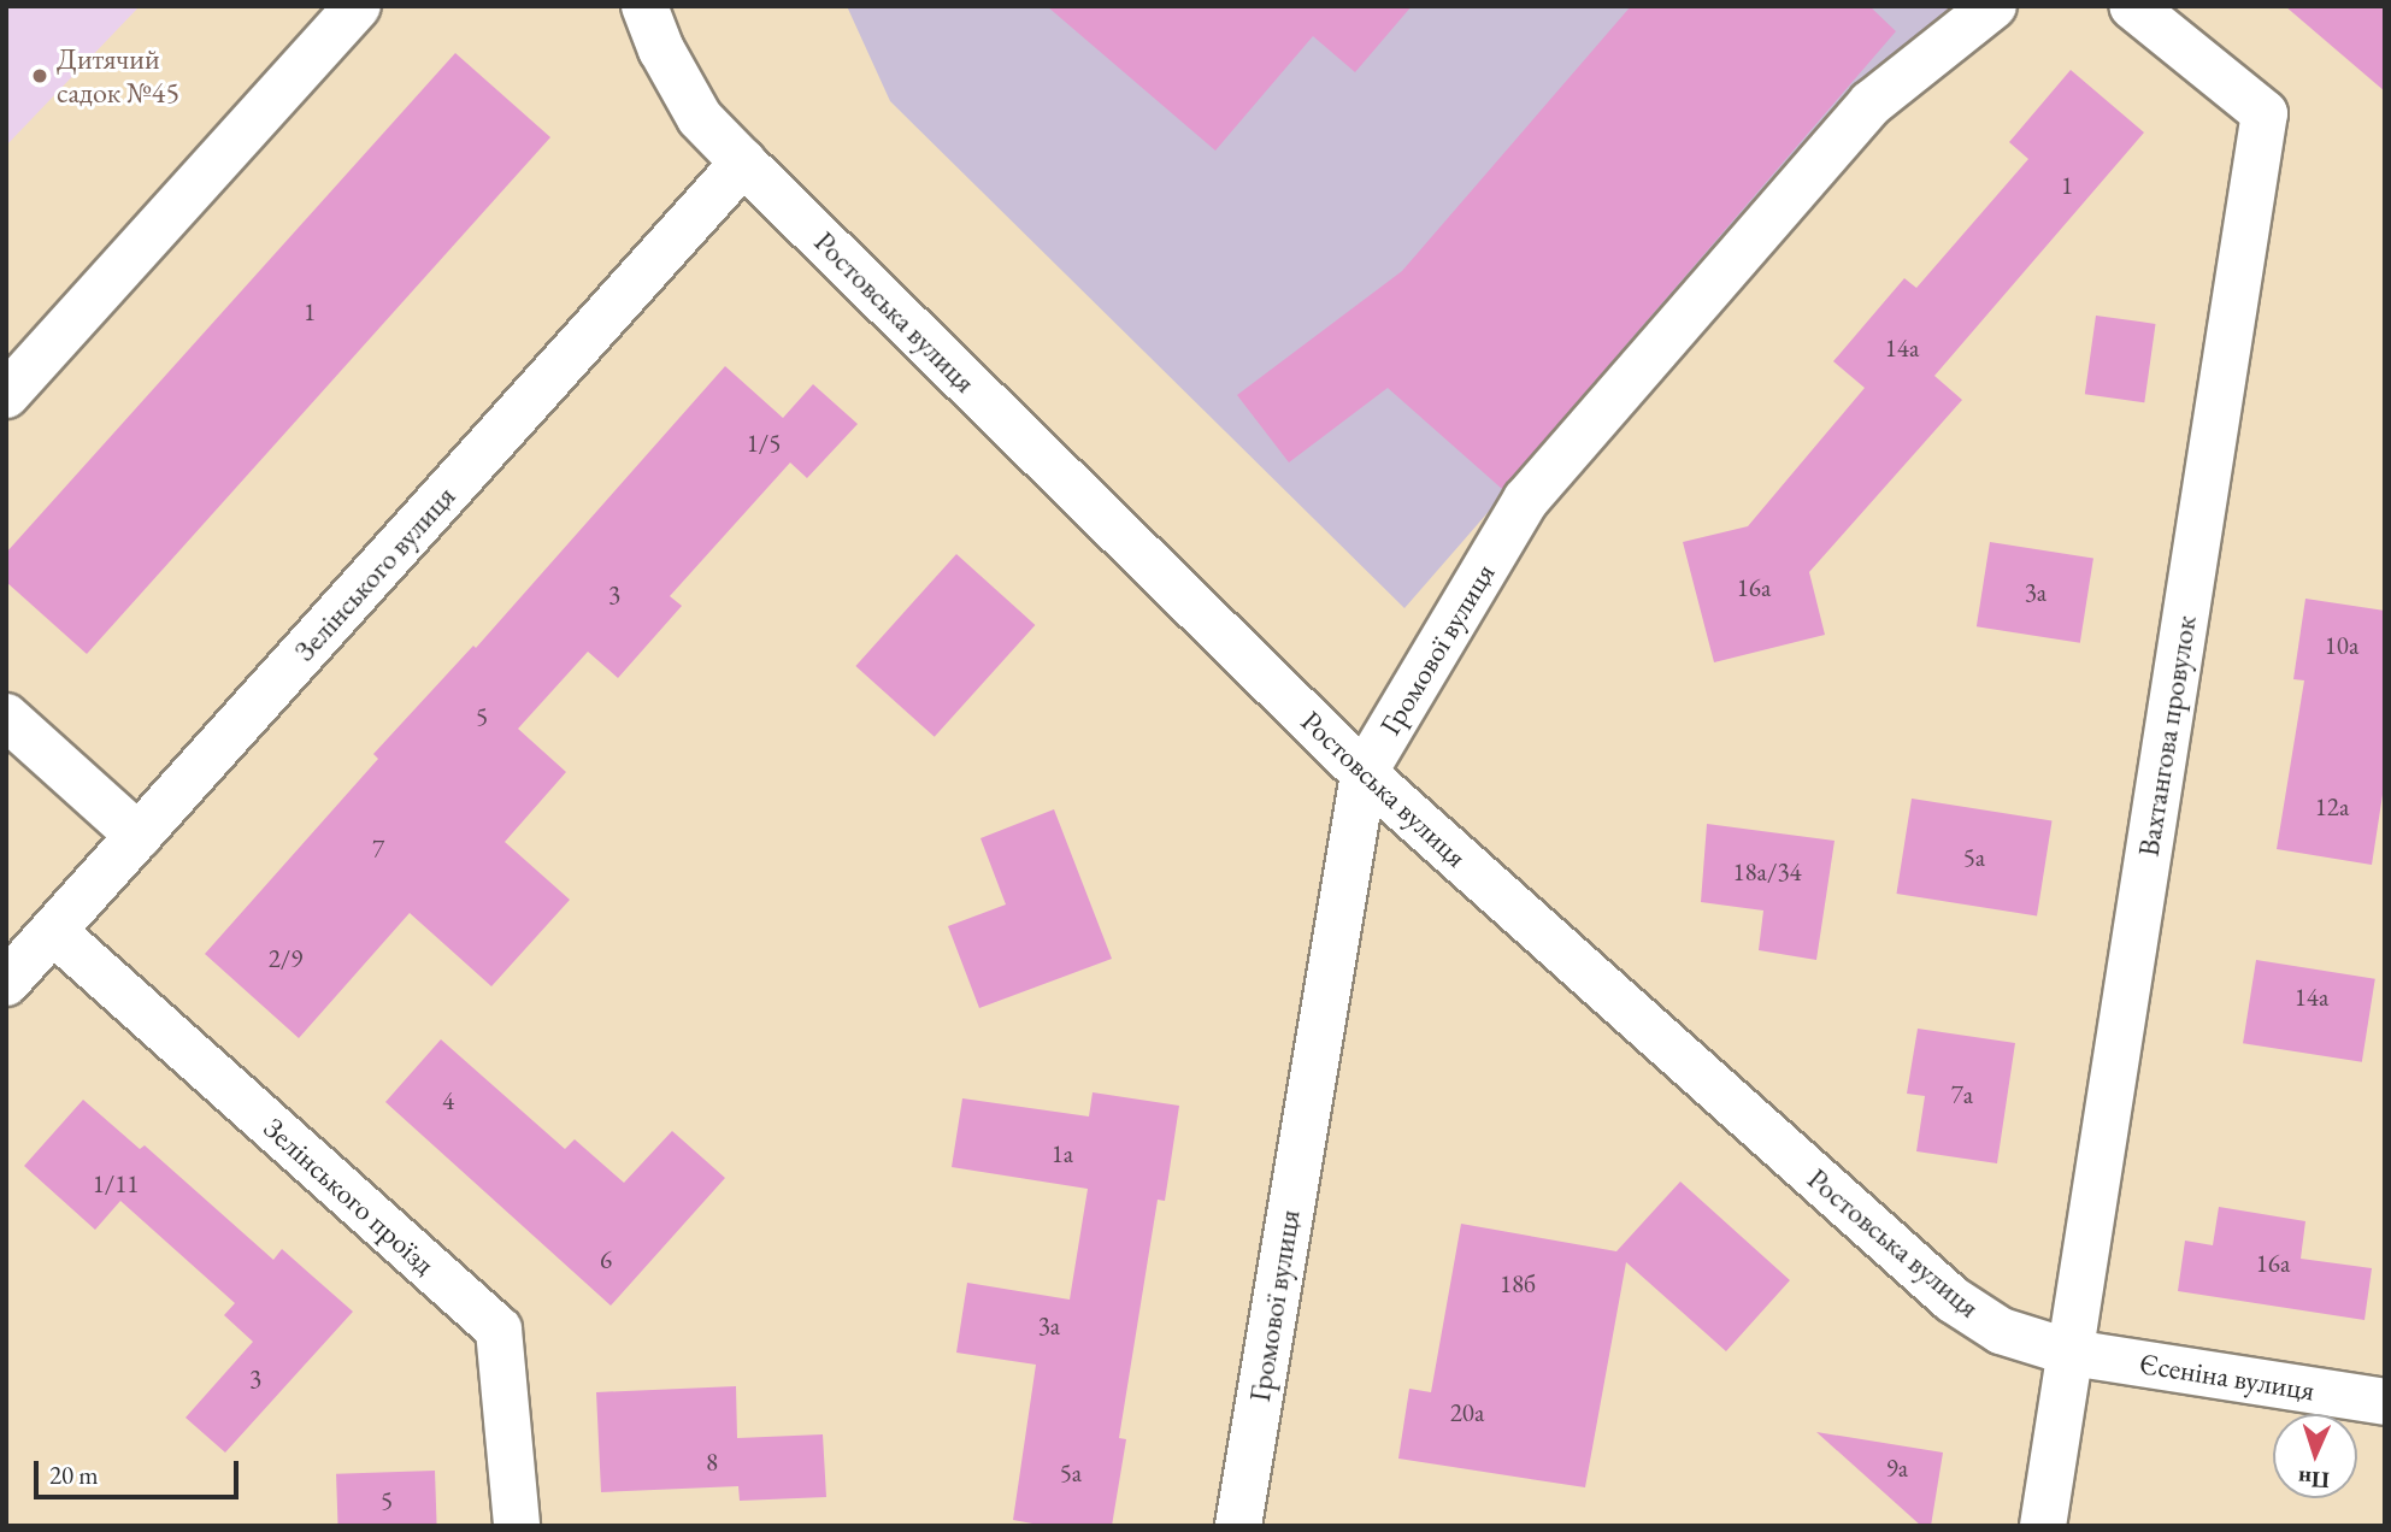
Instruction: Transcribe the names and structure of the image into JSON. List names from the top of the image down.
{
  "streets": {
    "street": [
      "Ростовська вулиця",
      "Зелінського вулиця",
      "Громової вулиця",
      "Вахтангова провулок",
      "Зелінського проїзд",
      "Єсеніна вулиця"
    ]
  },
  "crossings": [
    ["Ростовська вулиця", "Зелінського вулиця"],
    ["Ростовська вулиця", "Громової вулиця"],
    ["Ростовська вулиця", "Вахтангова провулок"],
    ["Ростовська вулиця", "Єсеніна вулиця"],
    ["Зелінського вулиця", "Зелінського проїзд"],
    ["Вахтангова провулок", "Єсеніна вулиця"]
  ],
  "places": ["Дитячий садок №45"],
  "house_numbers": [
    "1",
    "1",
    "14а",
    "1/5",
    "16а",
    "3а",
    "3",
    "10а",
    "5",
    "12а",
    "7",
    "5а",
    "18а/34",
    "2/9",
    "14а",
    "7а",
    "4",
    "1а",
    "1/11",
    "6",
    "16а",
    "18б",
    "3а",
    "3",
    "20а",
    "8",
    "9а",
    "5а",
    "5"
  ],
  "scale_bar": "20 m",
  "north": "bottom"
}
